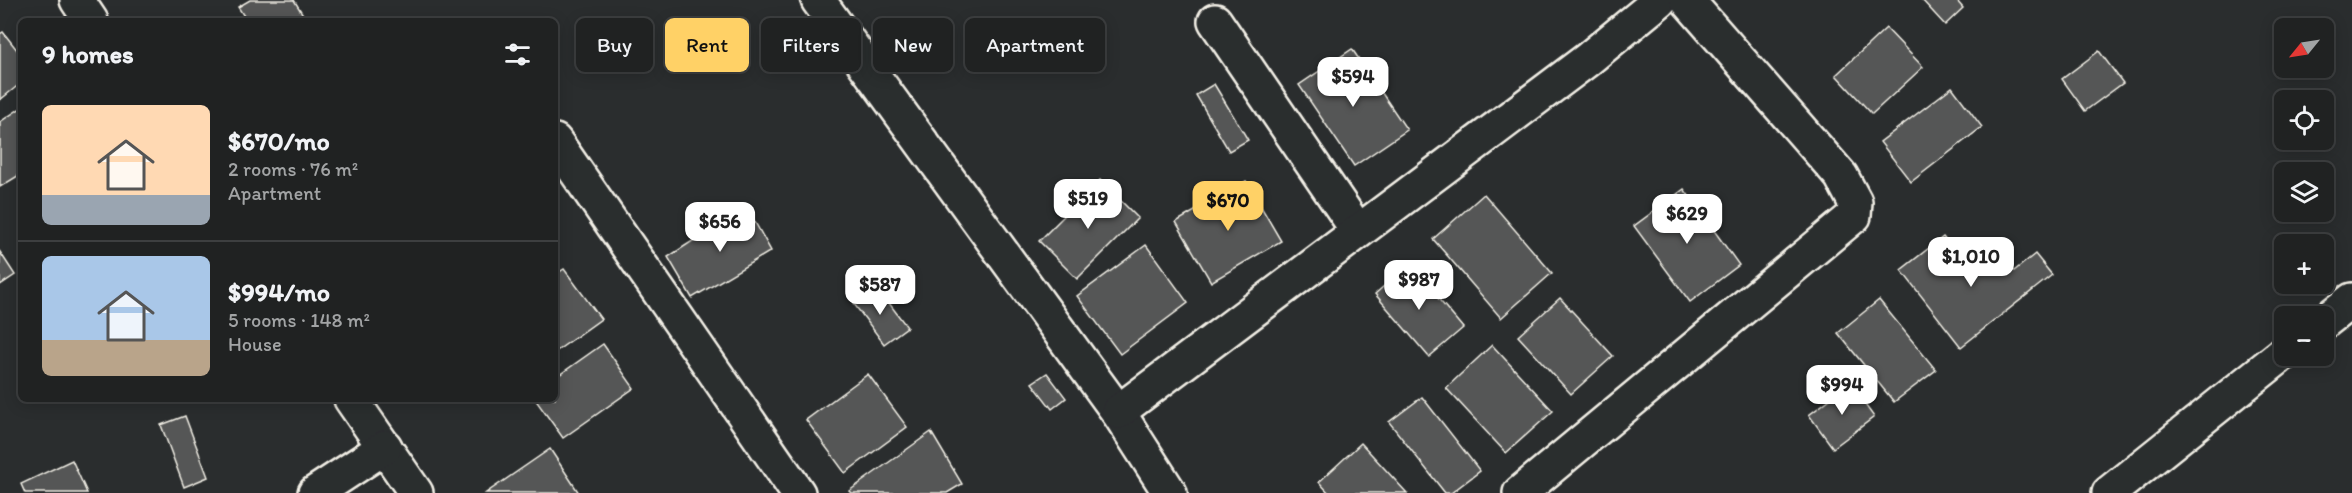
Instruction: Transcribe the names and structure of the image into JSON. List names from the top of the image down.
{
  "north": "bottom left",
  "page": {
    "map_buttons": ["+", "−"],
    "chip": [
      "Buy",
      "Rent",
      "Filters",
      "New",
      "Apartment"
    ],
    "heading": "9 homes",
    "price": [
      "$594",
      "$519",
      "$670",
      "$629",
      "$656",
      "$1,010",
      "$987",
      "$587",
      "$994"
    ],
    "list": [
      {
        "name": "$670/mo",
        "note": "2 rooms · 76 m² · Apartment"
      },
      {
        "name": "$994/mo",
        "note": "5 rooms · 148 m² · House"
      }
    ]
  }
}
